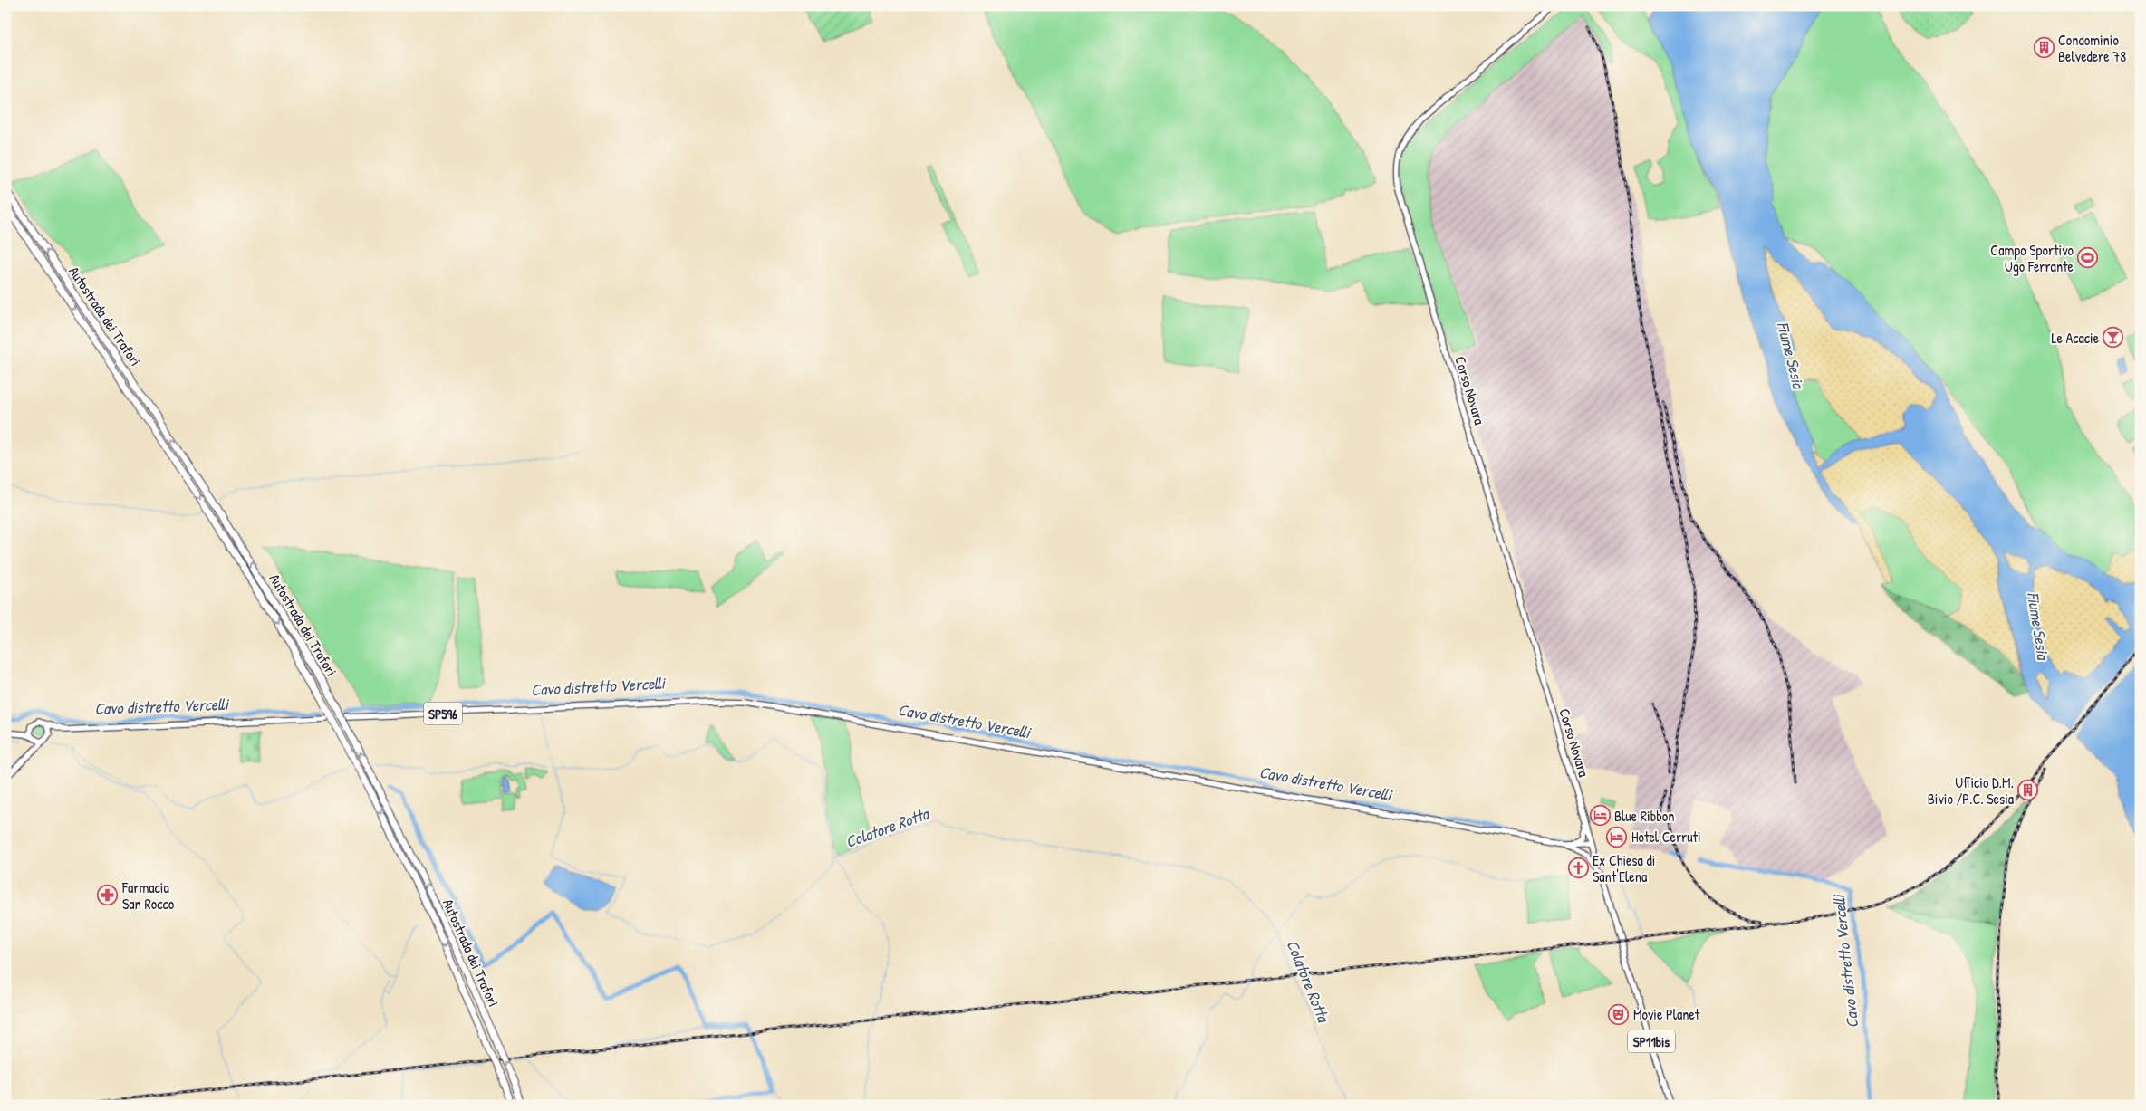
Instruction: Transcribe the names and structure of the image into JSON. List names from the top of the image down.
{
  "streets": {
    "highway": ["Autostrada dei Trafori"],
    "main road": ["Corso Novara", "SP596", "SP11bis"]
  },
  "crossings": [
    ["Corso Novara", "SP11bis"]
  ],
  "water": ["Fiume Sesia", "Cavo distretto Vercelli", "Colatore Rotta"],
  "places": {
    "building": ["Condominio Belvedere 78", "Ufficio D.M. Bivio /P.C. Sesia"],
    "sports": ["Campo Sportivo Ugo Ferrante"],
    "bar": ["Le Acacie"],
    "hotel": ["Blue Ribbon", "Hotel Cerruti"],
    "church": ["Ex Chiesa di Sant'Elena"],
    "pharmacy": ["Farmacia San Rocco"],
    "theatre": ["Movie Planet"]
  }
}
